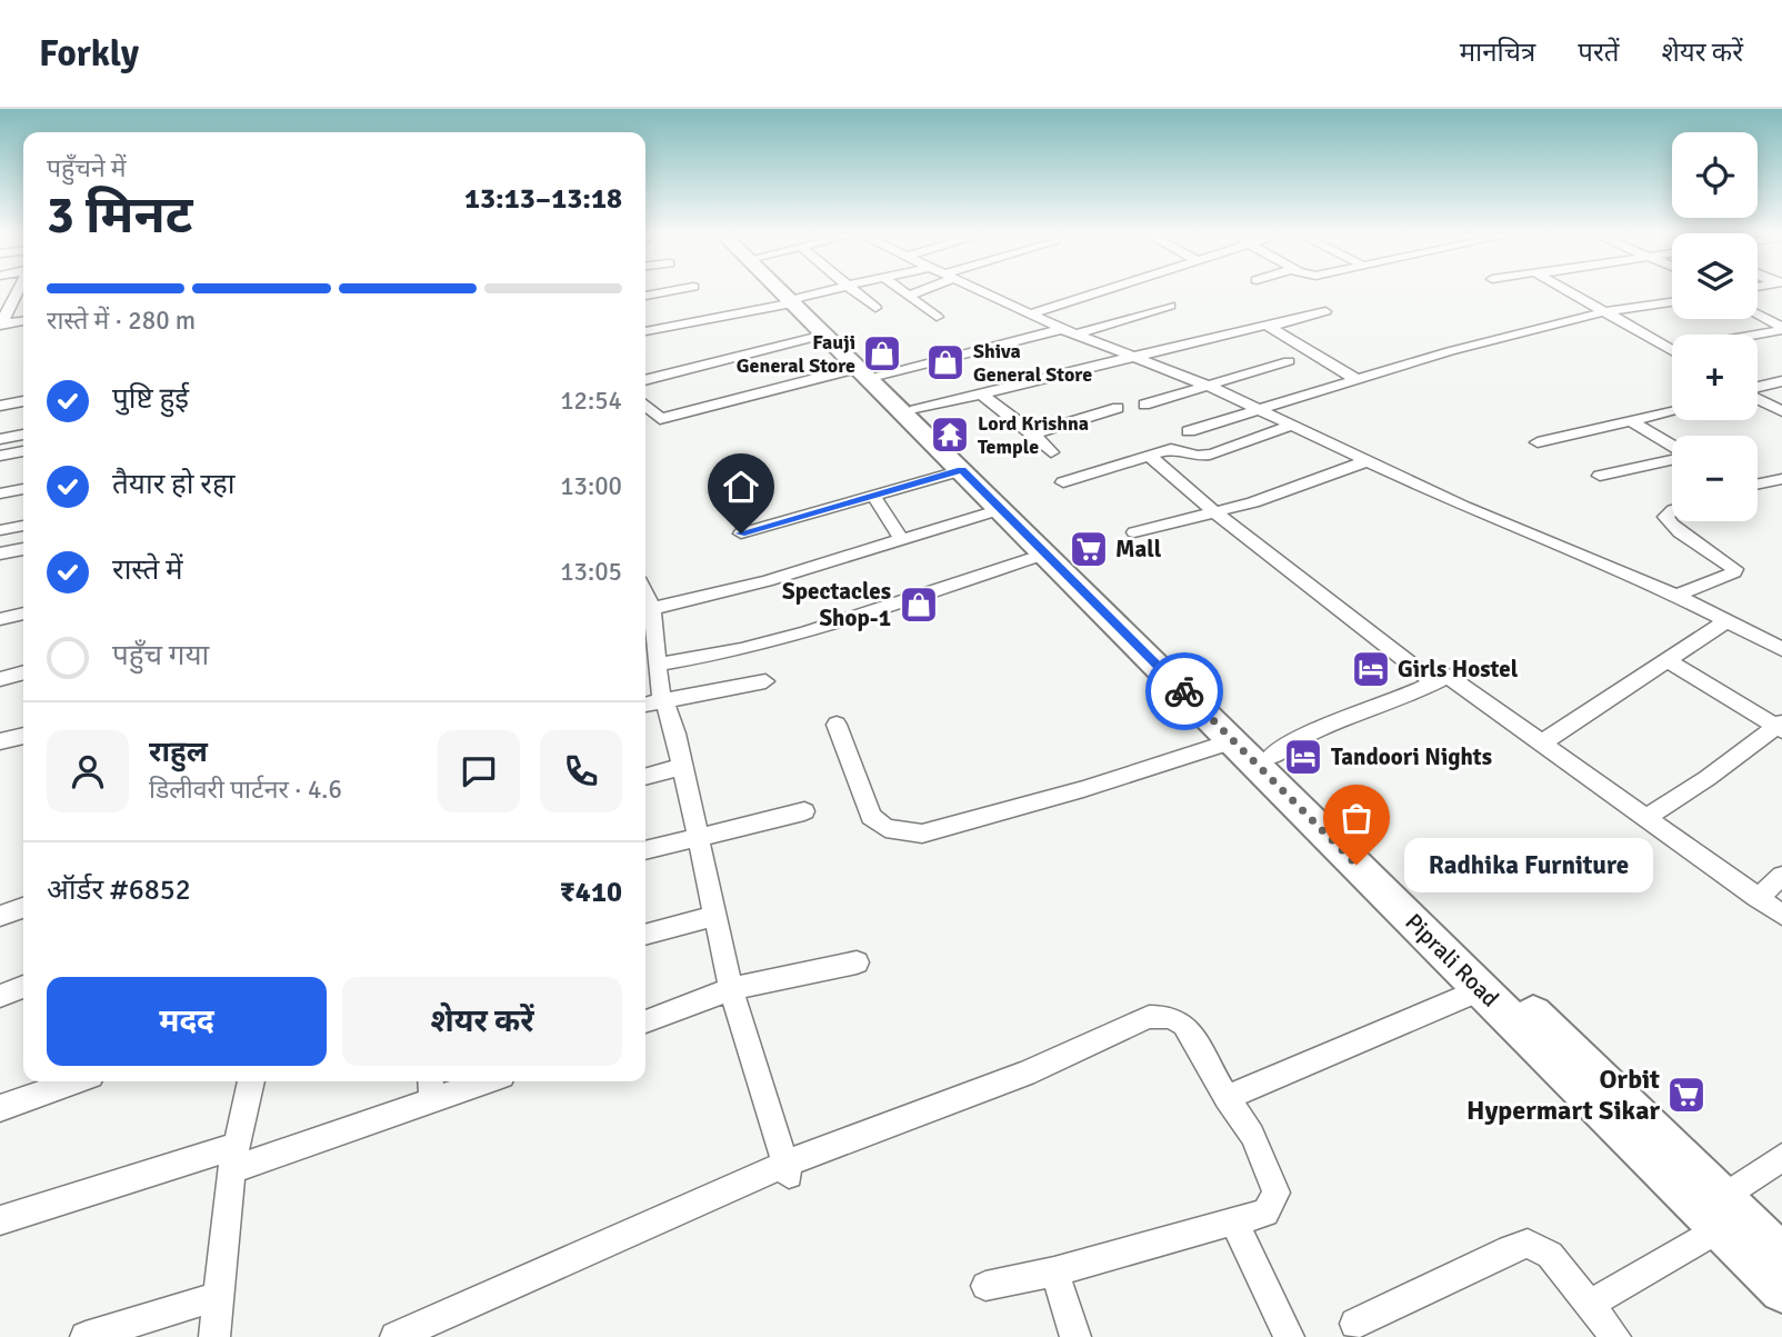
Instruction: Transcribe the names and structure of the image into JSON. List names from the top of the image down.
{
  "streets": {
    "main road": ["Piprali Road"]
  },
  "places": {
    "shop": ["Fauji General Store", "Shiva General Store", "Spectacles Shop-1"],
    "temple": ["Lord Krishna Temple"],
    "supermarket": ["Mall", "Orbit Hypermart Sikar"],
    "hotel": ["Girls Hostel", "Tandoori Nights"],
    "other": ["Radhika Furniture"]
  },
  "page": {
    "header": "Forkly",
    "nav": ["मानचित्र", "परतें", "शेयर करें"],
    "map_buttons": ["+", "−"],
    "heading": ["3 मिनट", "पहुँचने में", "13:13–13:18"],
    "panel": [
      "राहुल",
      "डिलीवरी पार्टनर · 4.6",
      "ऑर्डर #6852",
      "₹410"
    ],
    "bar": "रास्ते में · 280 m",
    "list": [
      ["पुष्टि हुई", "12:54"],
      ["तैयार हो रहा", "13:00"],
      ["रास्ते में", "13:05"],
      "पहुँच गया"
    ],
    "bubble": "Radhika Furniture",
    "buttons": ["मदद", "शेयर करें"]
  }
}
